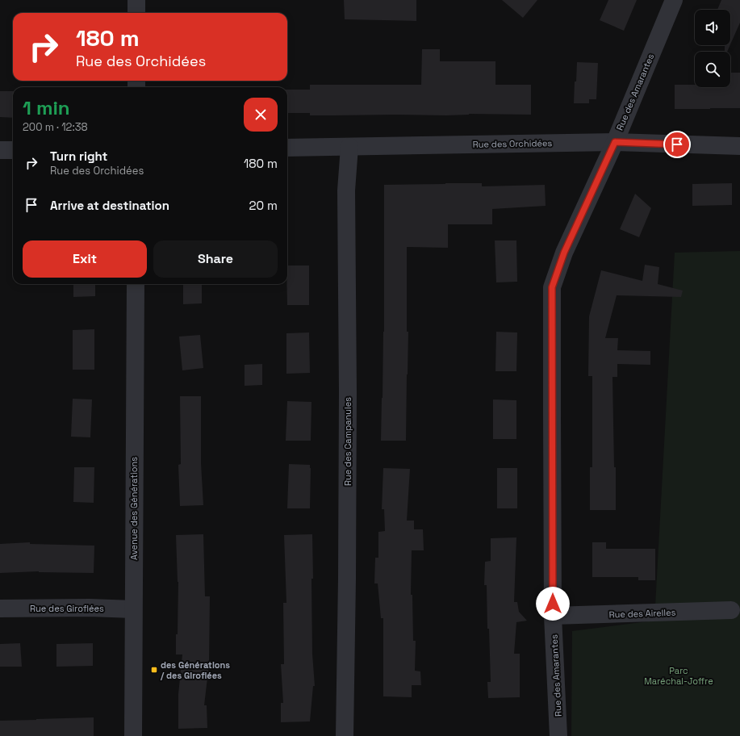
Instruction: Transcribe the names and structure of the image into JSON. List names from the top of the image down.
{
  "streets": {
    "street": [
      "Rue des Amarantes",
      "Rue des Orchidées",
      "Rue des Campanules",
      "Avenue des Générations",
      "Rue des Giroflées",
      "Rue des Airelles"
    ]
  },
  "crossings": [
    ["Rue des Amarantes", "Rue des Orchidées"],
    ["Rue des Amarantes", "Rue des Airelles"],
    ["Rue des Orchidées", "Rue des Campanules"],
    ["Avenue des Générations", "Rue des Giroflées"]
  ],
  "parks": ["Parc Maréchal-Joffre"],
  "places": {
    "transit": ["des Générations / des Giroflées"]
  },
  "page": {
    "turn": ["180 m", "Rue des Orchidées"],
    "heading": ["1 min", "200 m · 12:38"],
    "list": [
      {
        "name": "Turn right",
        "note": "Rue des Orchidées",
        "value": "180 m"
      },
      {
        "name": "Arrive at destination",
        "value": "20 m"
      }
    ],
    "buttons": ["Exit", "Share"]
  }
}
